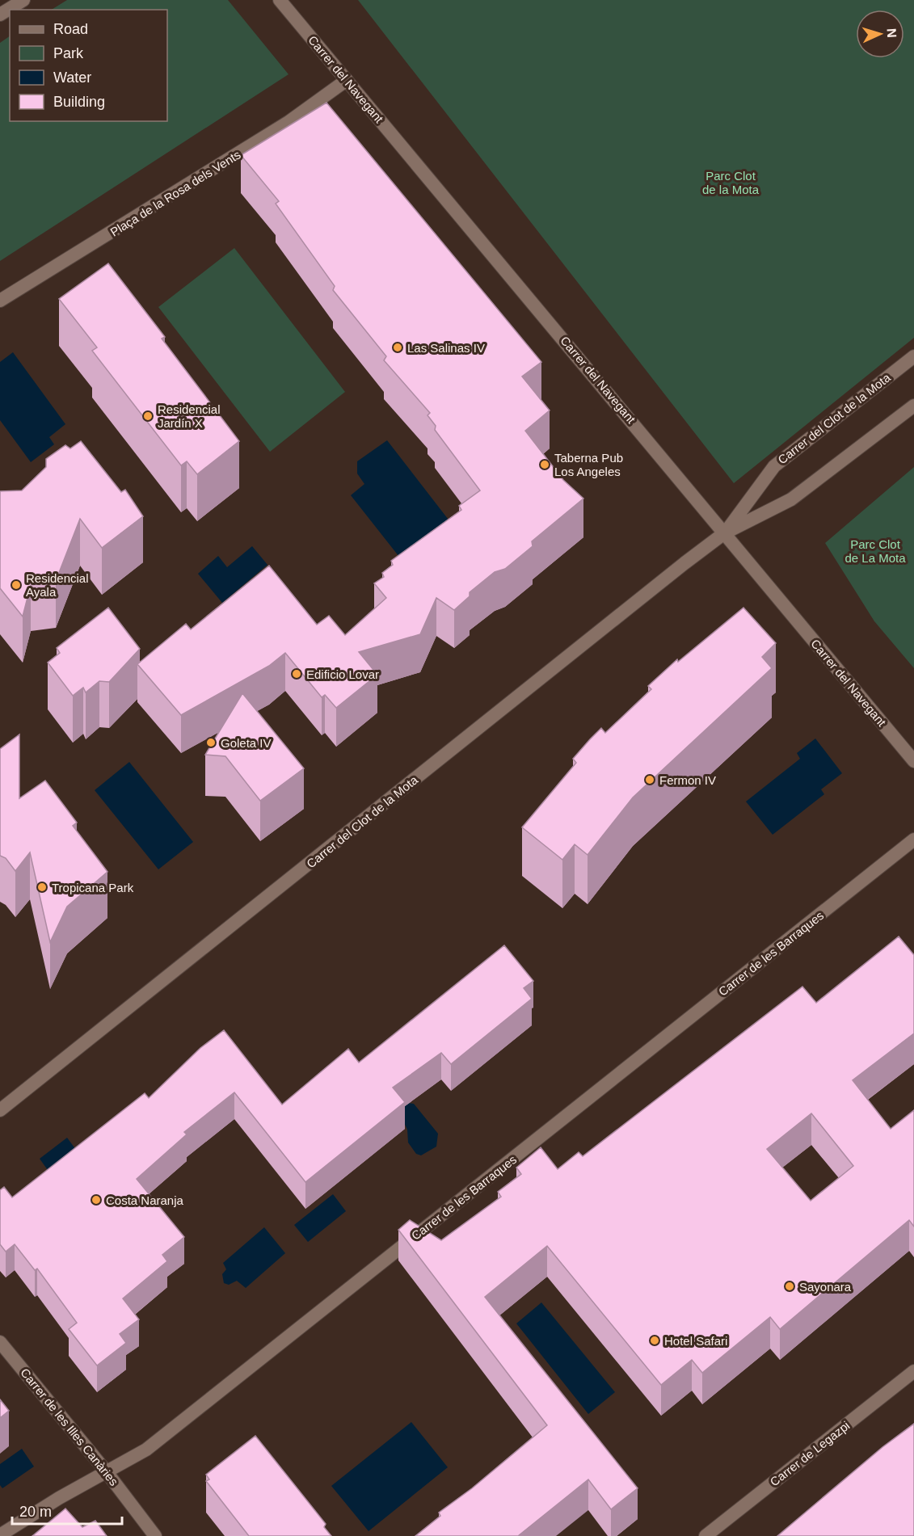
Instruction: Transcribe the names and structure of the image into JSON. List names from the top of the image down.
{
  "streets": {
    "street": [
      "Carrer del Navegant",
      "Plaça de la Rosa dels Vents",
      "Carrer del Clot de la Mota",
      "Carrer de les Barraques",
      "Carrer de les Illes Canàries",
      "Carrer de Legazpi"
    ]
  },
  "crossings": [
    ["Carrer del Navegant", "Plaça de la Rosa dels Vents"],
    ["Carrer del Navegant", "Carrer del Clot de la Mota"],
    ["Carrer de les Barraques", "Carrer de les Illes Canàries"]
  ],
  "parks": ["Parc Clot de la Mota", "Parc Clot de La Mota"],
  "places": [
    "Las Salinas IV",
    "Residencial Jardín X",
    "Taberna Pub Los Angeles",
    "Residencial Ayala",
    "Edificio Lovar",
    "Goleta IV",
    "Fermon IV",
    "Tropicana Park",
    "Costa Naranja",
    "Sayonara",
    "Hotel Safari"
  ],
  "legend": [
    "Road",
    "Park",
    "Water",
    "Building"
  ],
  "scale_bar": "20 m",
  "north": "right"
}
